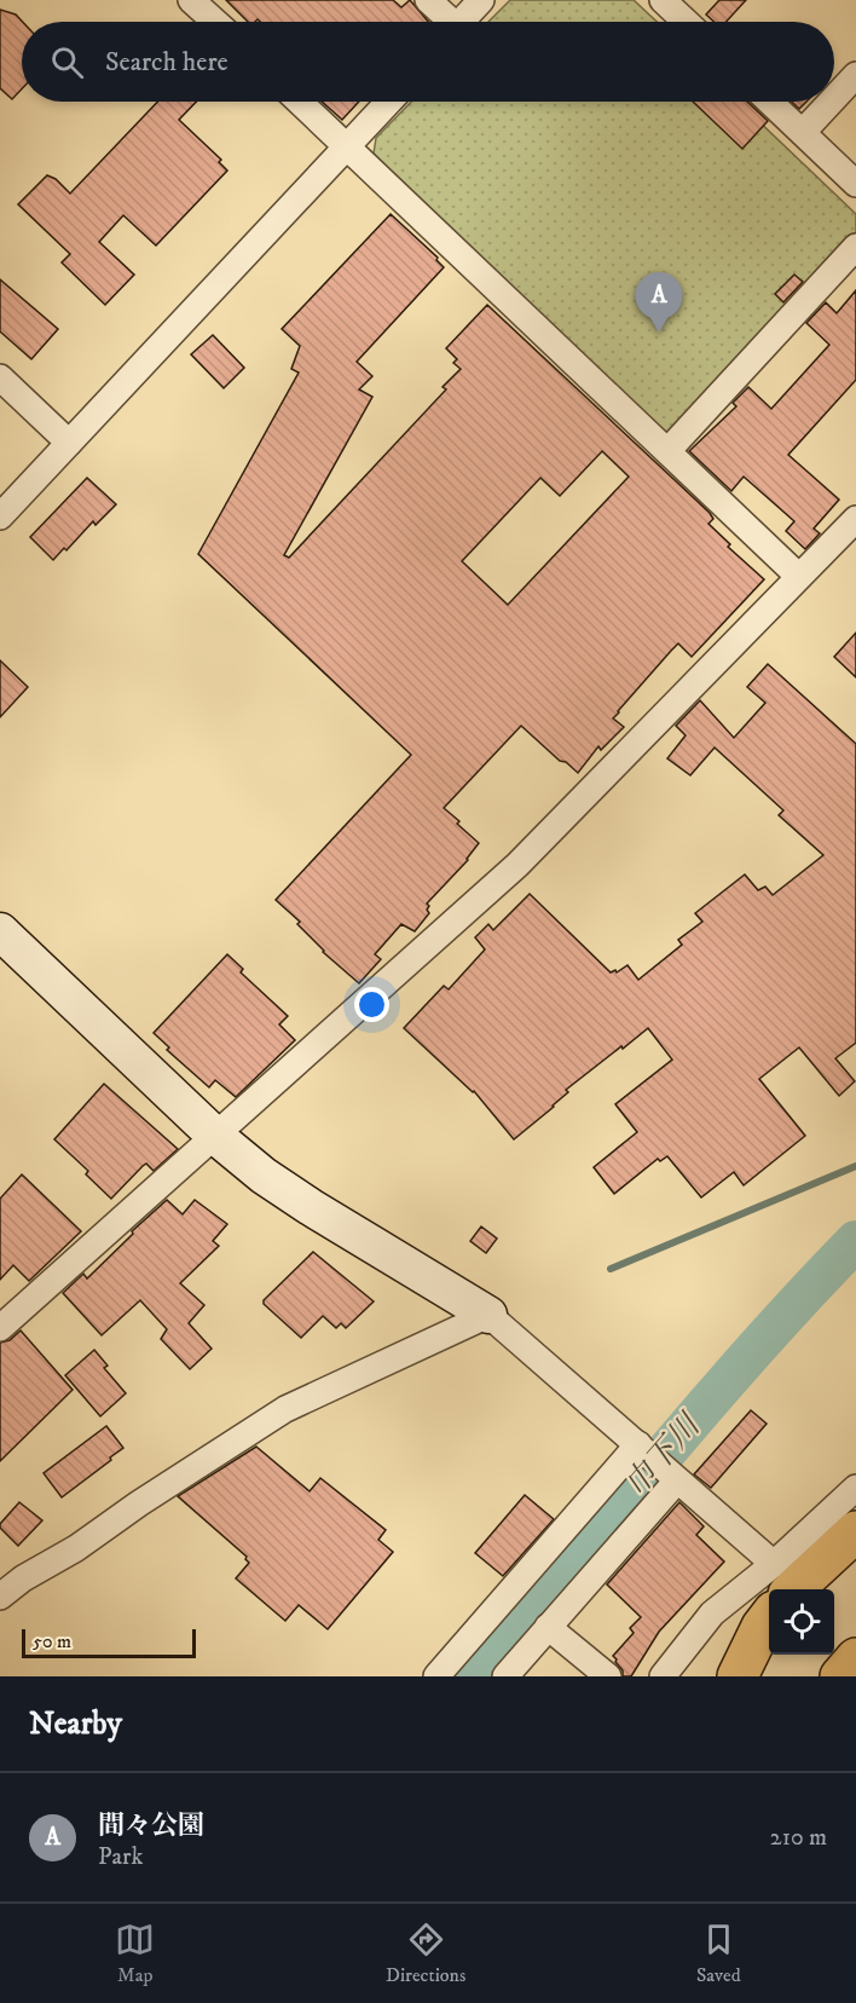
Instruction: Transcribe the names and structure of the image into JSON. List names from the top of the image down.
{
  "water": ["巾下川"],
  "scale_bar": "50 m",
  "page": {
    "search": "Search here",
    "pins": "A",
    "scale": "50 m",
    "heading": "Nearby",
    "list": [
      {
        "mark": "A",
        "name": "間々公園",
        "note": "Park",
        "value": "210 m"
      }
    ],
    "nav": ["Map", "Directions", "Saved"]
  }
}
